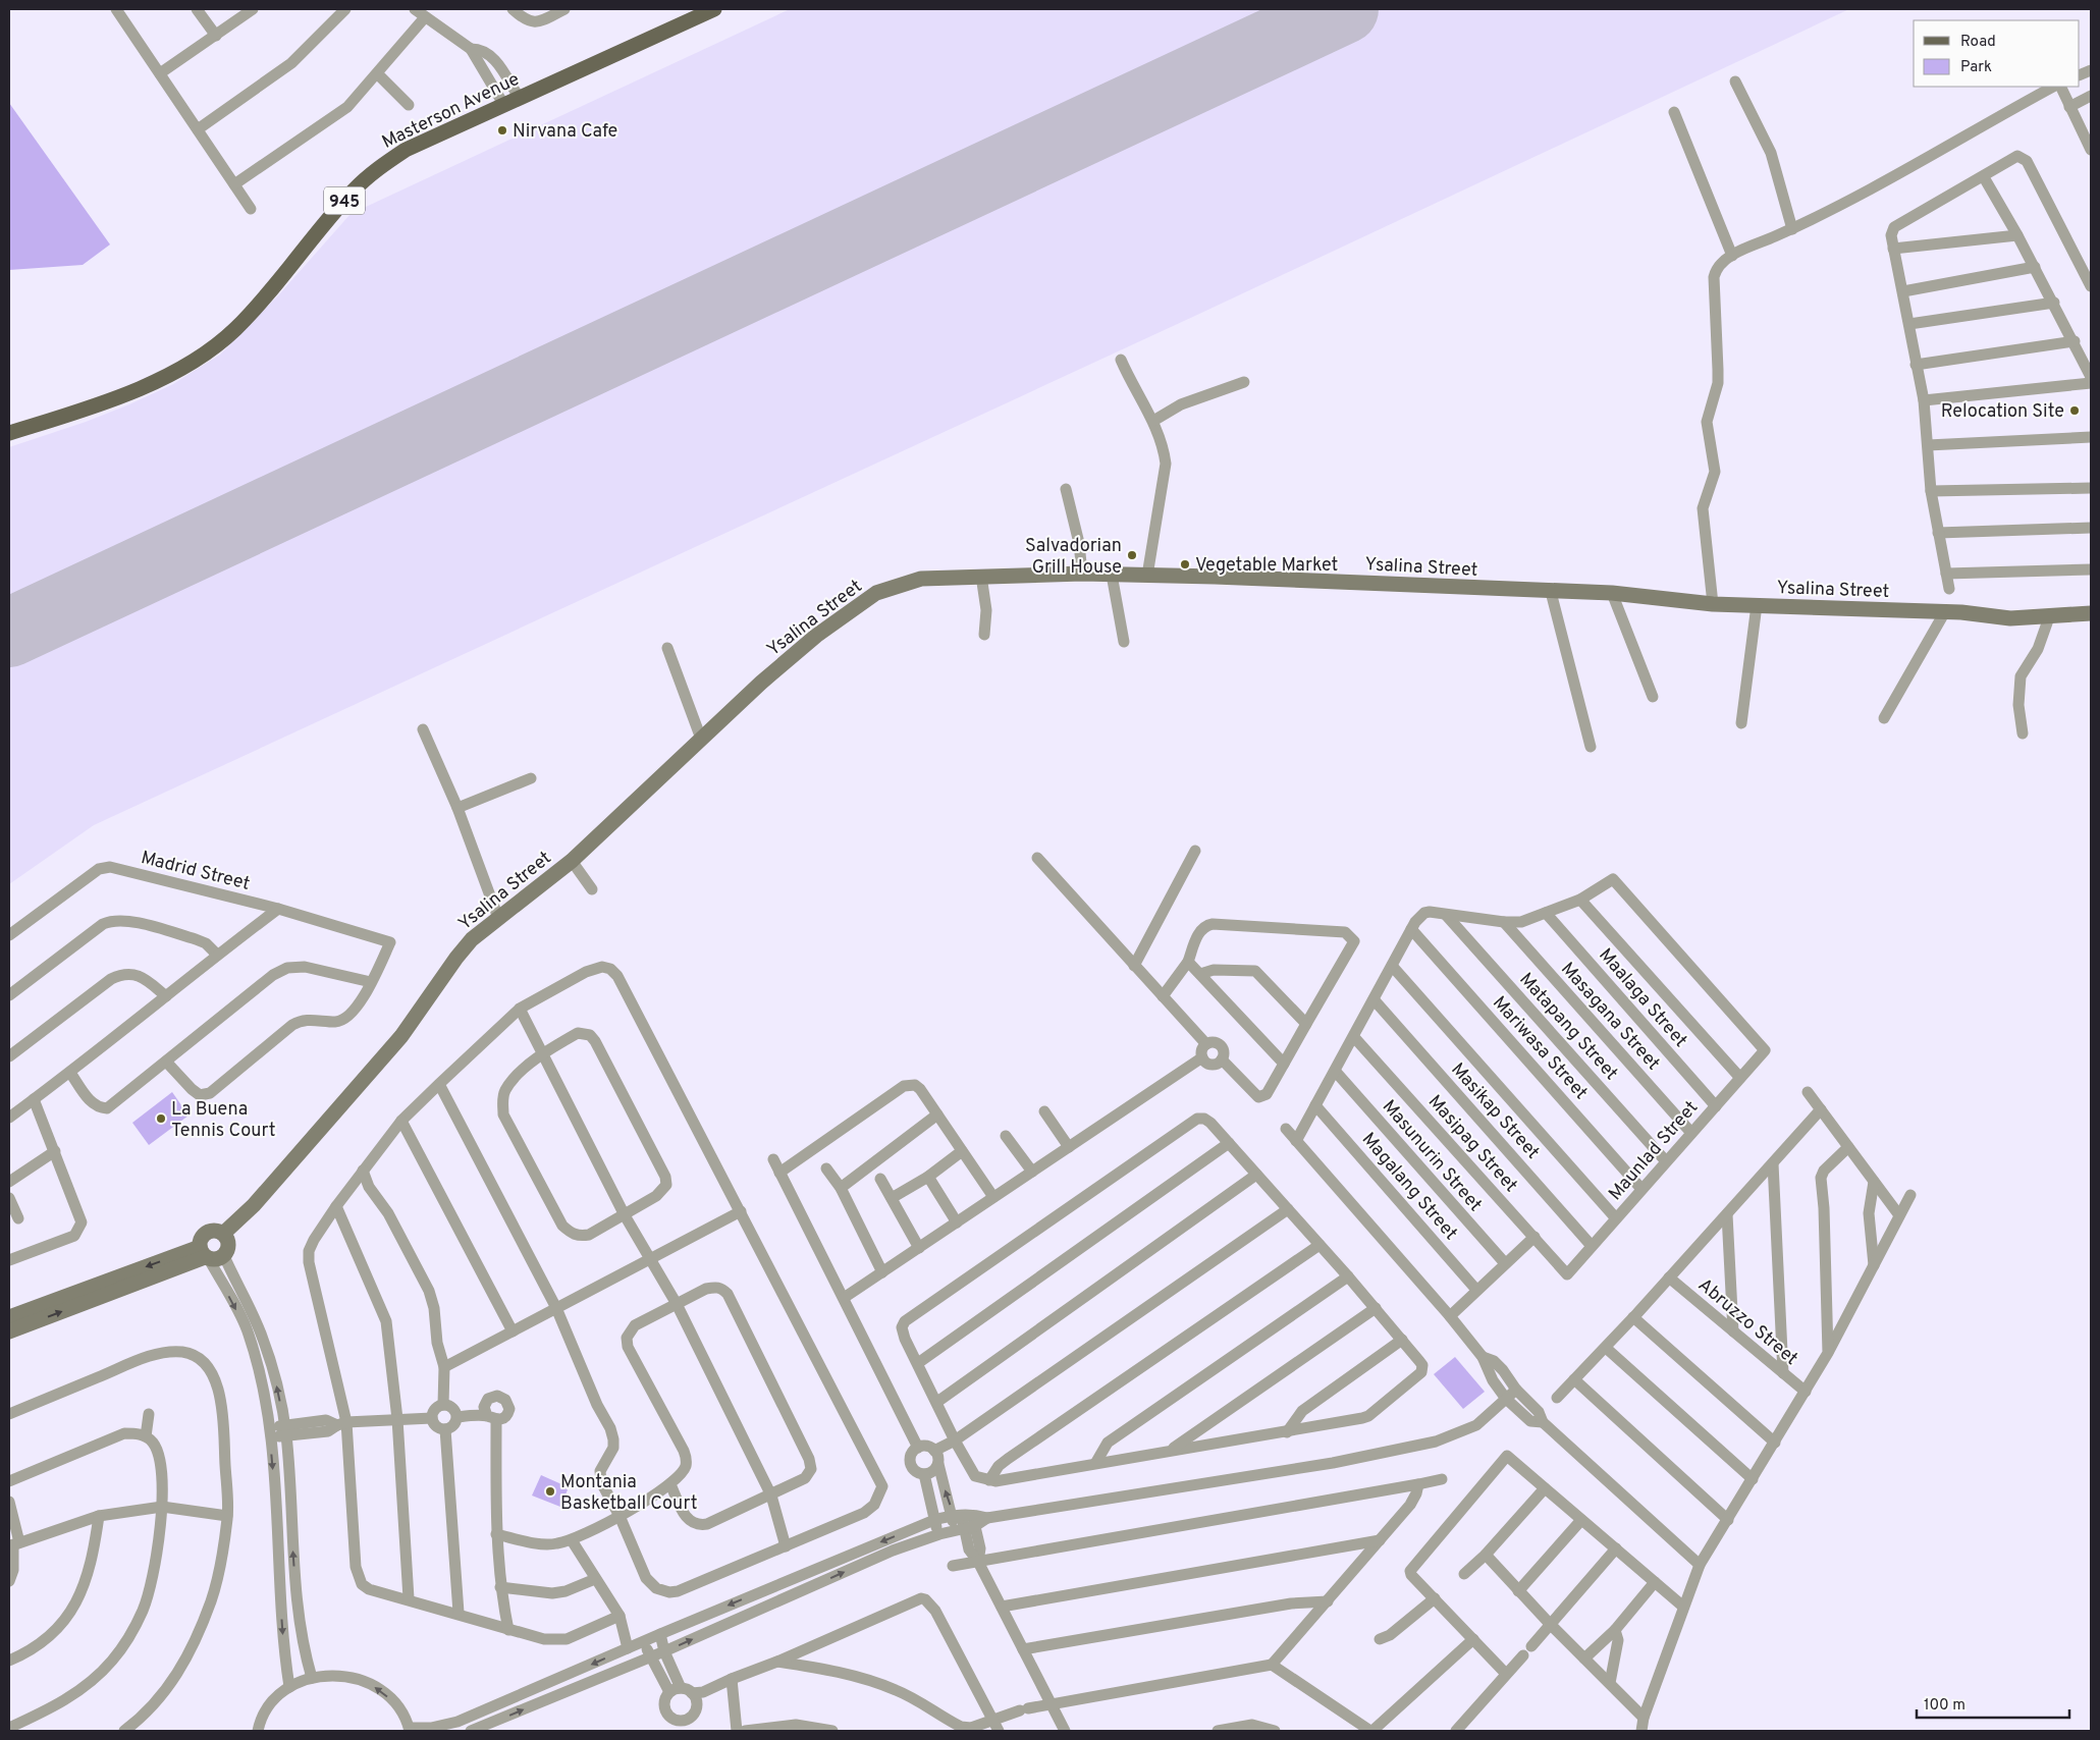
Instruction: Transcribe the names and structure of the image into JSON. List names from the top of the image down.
{
  "streets": {
    "main road": ["Masterson Avenue", "945"],
    "street": [
      "Ysalina Street",
      "Madrid Street",
      "Maalaga Street",
      "Masagana Street",
      "Matapang Street",
      "Mariwasa Street",
      "Masikap Street",
      "Masipag Street",
      "Maunlad Street",
      "Masunurin Street",
      "Magalang Street",
      "Abruzzo Street"
    ]
  },
  "crossings": [
    ["Maalaga Street", "Maunlad Street"],
    ["Masagana Street", "Maunlad Street"],
    ["Matapang Street", "Maunlad Street"],
    ["Mariwasa Street", "Maunlad Street"],
    ["Masikap Street", "Maunlad Street"],
    ["Masipag Street", "Maunlad Street"]
  ],
  "places": [
    "Nirvana Cafe",
    "Relocation Site",
    "Salvadorian Grill House",
    "Vegetable Market",
    "La Buena Tennis Court",
    "Montania Basketball Court"
  ],
  "legend": ["Road", "Park"],
  "scale_bar": "100 m"
}
